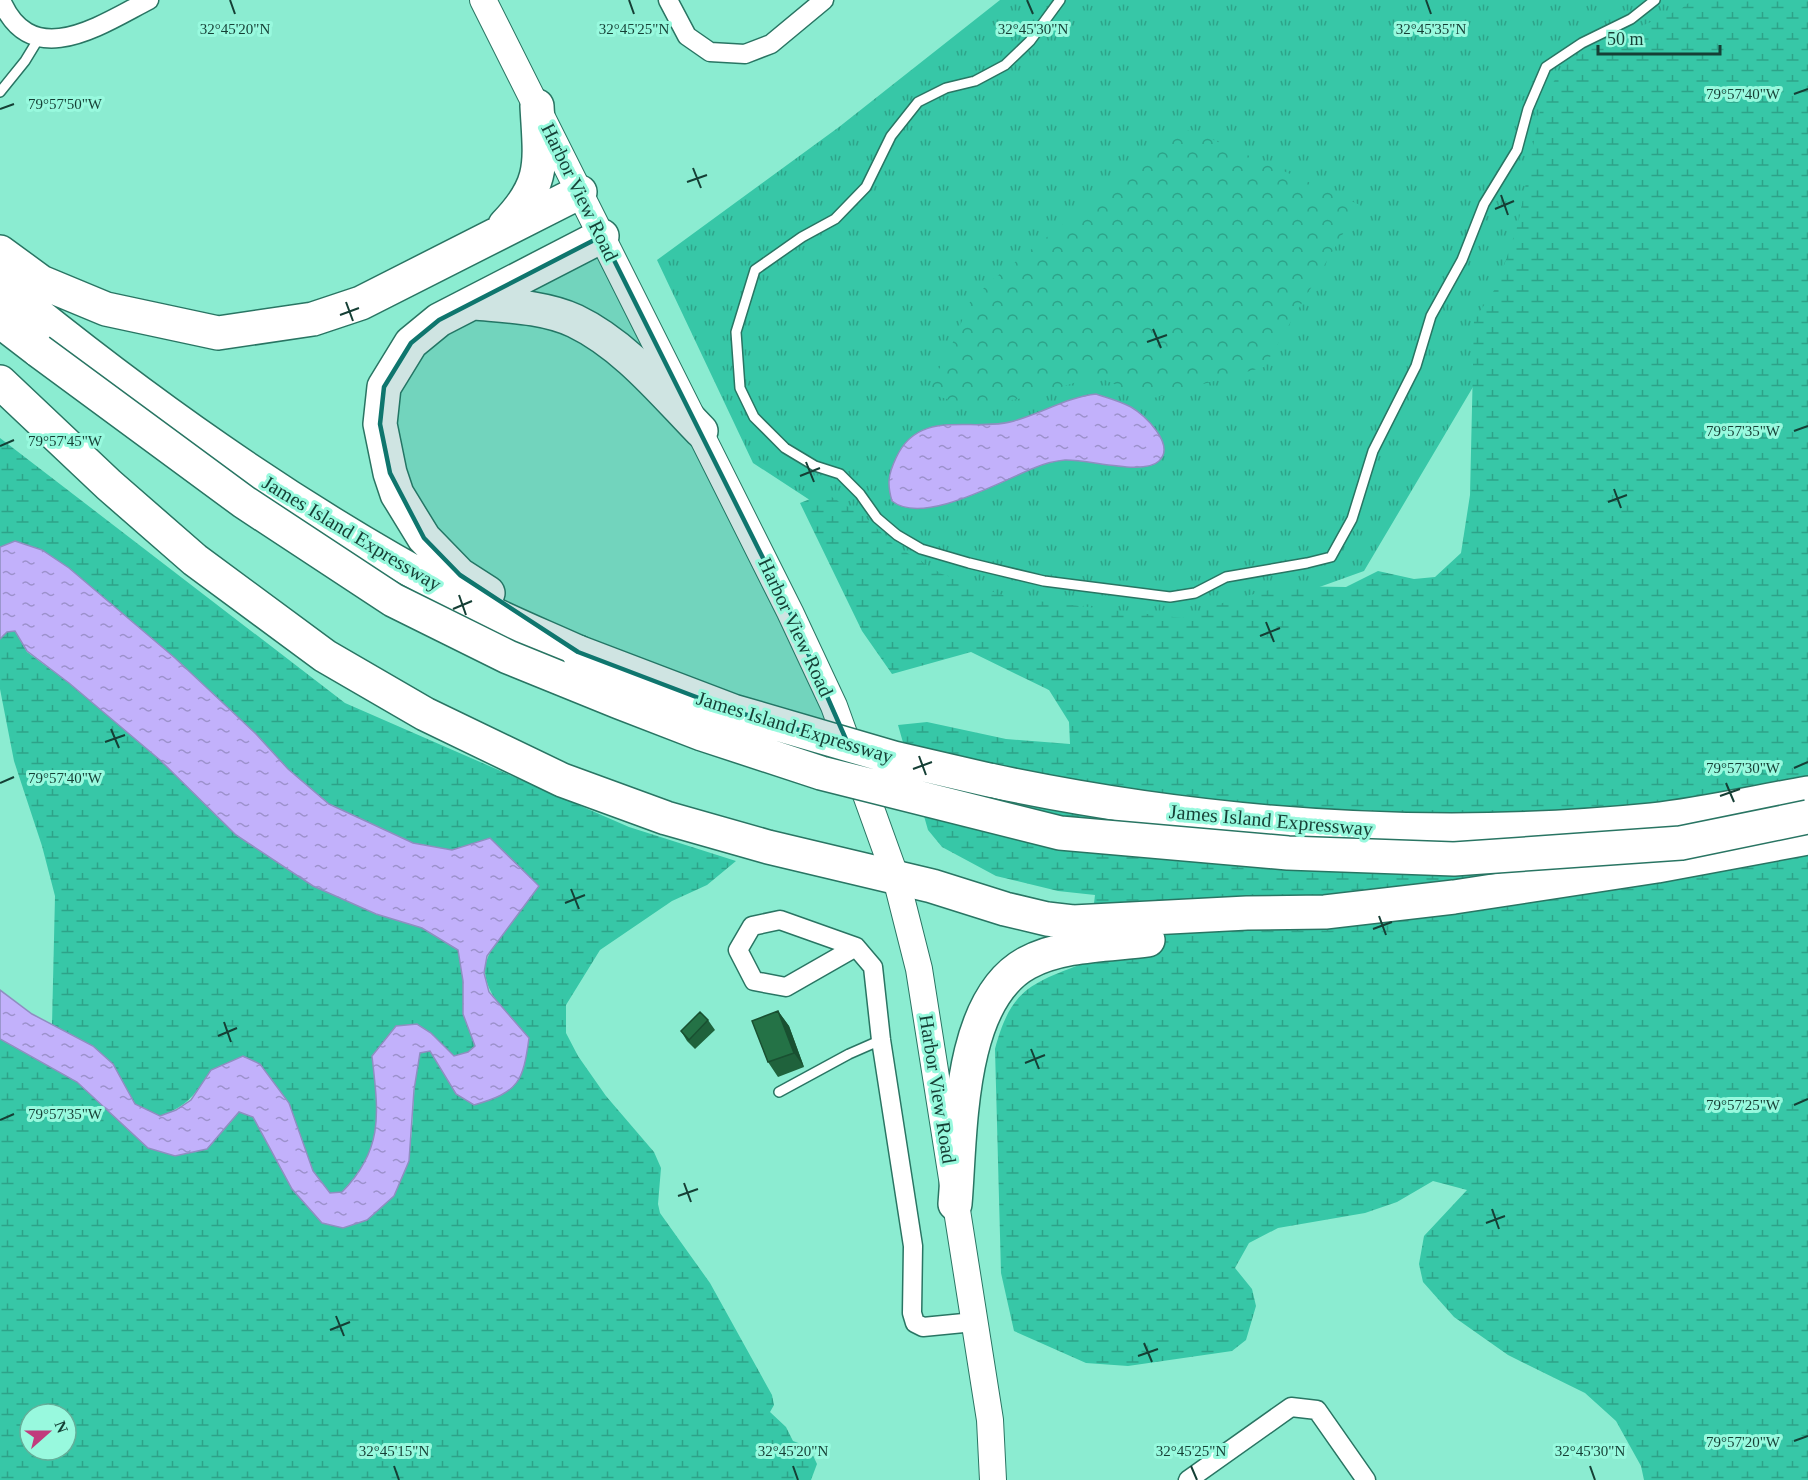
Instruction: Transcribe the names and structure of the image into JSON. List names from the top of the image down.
{
  "streets": {
    "highway": ["James Island Expressway"],
    "main road": ["Harbor View Road"]
  },
  "scale_bar": "50 m",
  "north": "right",
  "coordinates": [
    "32°45'20\"N",
    "32°45'25\"N",
    "32°45'30\"N",
    "32°45'35\"N",
    "79°57'40\"W",
    "79°57'50\"W",
    "79°57'35\"W",
    "79°57'45\"W",
    "79°57'30\"W",
    "79°57'25\"W",
    "79°57'20\"W",
    "32°45'15\"N"
  ]
}
